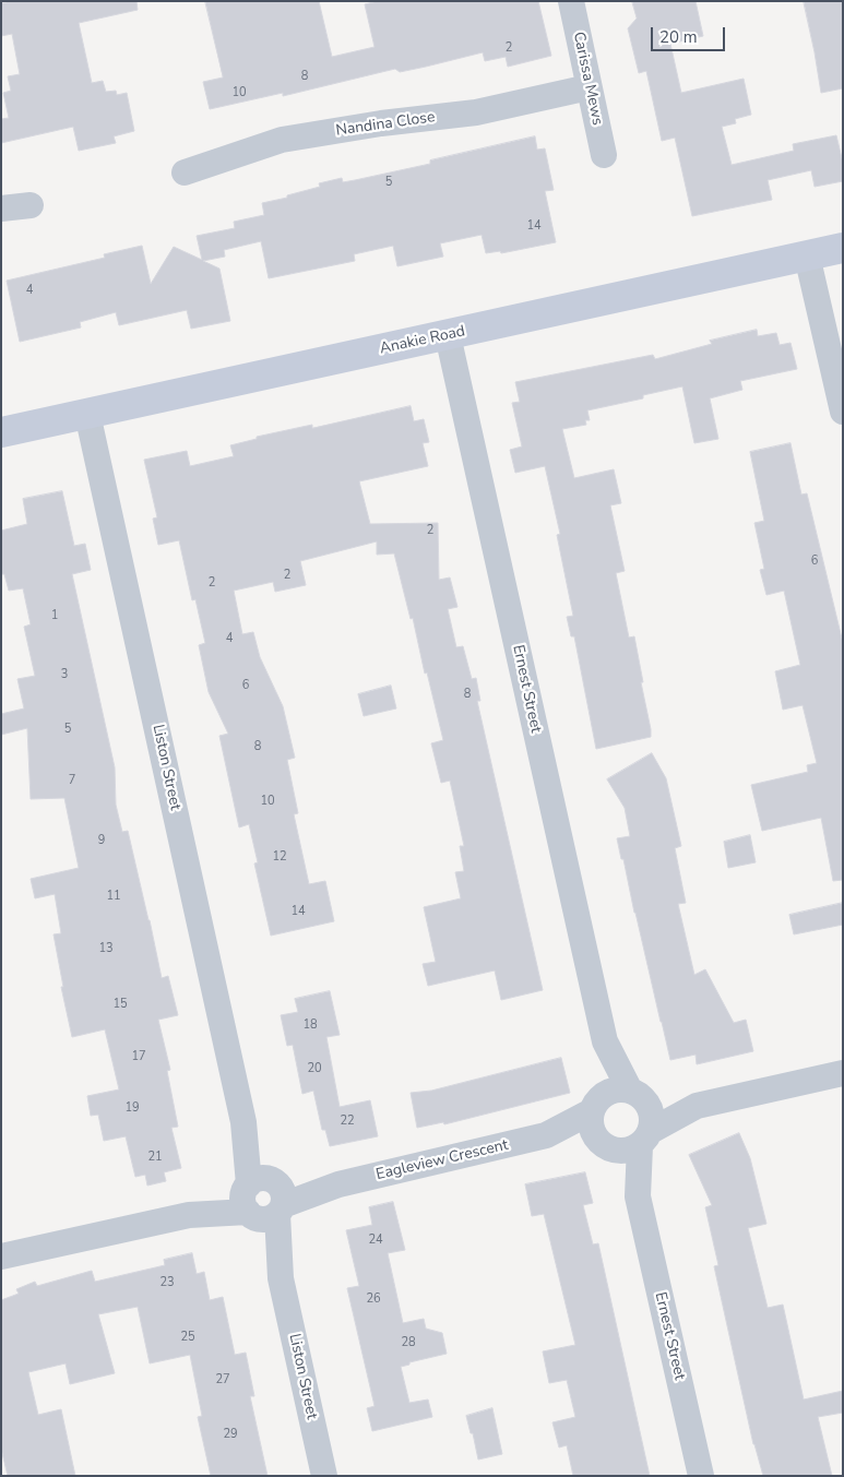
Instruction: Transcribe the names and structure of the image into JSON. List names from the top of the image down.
{
  "streets": {
    "main road": ["Anakie Road"],
    "street": [
      "Carissa Mews",
      "Nandina Close",
      "Ernest Street",
      "Liston Street",
      "Eagleview Crescent"
    ]
  },
  "crossings": [
    ["Carissa Mews", "Nandina Close"],
    ["Anakie Road", "Ernest Street"],
    ["Anakie Road", "Liston Street"],
    ["Ernest Street", "Eagleview Crescent"],
    ["Liston Street", "Eagleview Crescent"]
  ],
  "house_numbers": [
    "2",
    "8",
    "10",
    "5",
    "14",
    "4",
    "2",
    "6",
    "2",
    "2",
    "1",
    "4",
    "3",
    "6",
    "8",
    "5",
    "8",
    "7",
    "10",
    "9",
    "12",
    "11",
    "14",
    "13",
    "15",
    "18",
    "17",
    "20",
    "19",
    "22",
    "21",
    "24",
    "23",
    "26",
    "25",
    "28",
    "27",
    "29"
  ],
  "scale_bar": "20 m"
}
